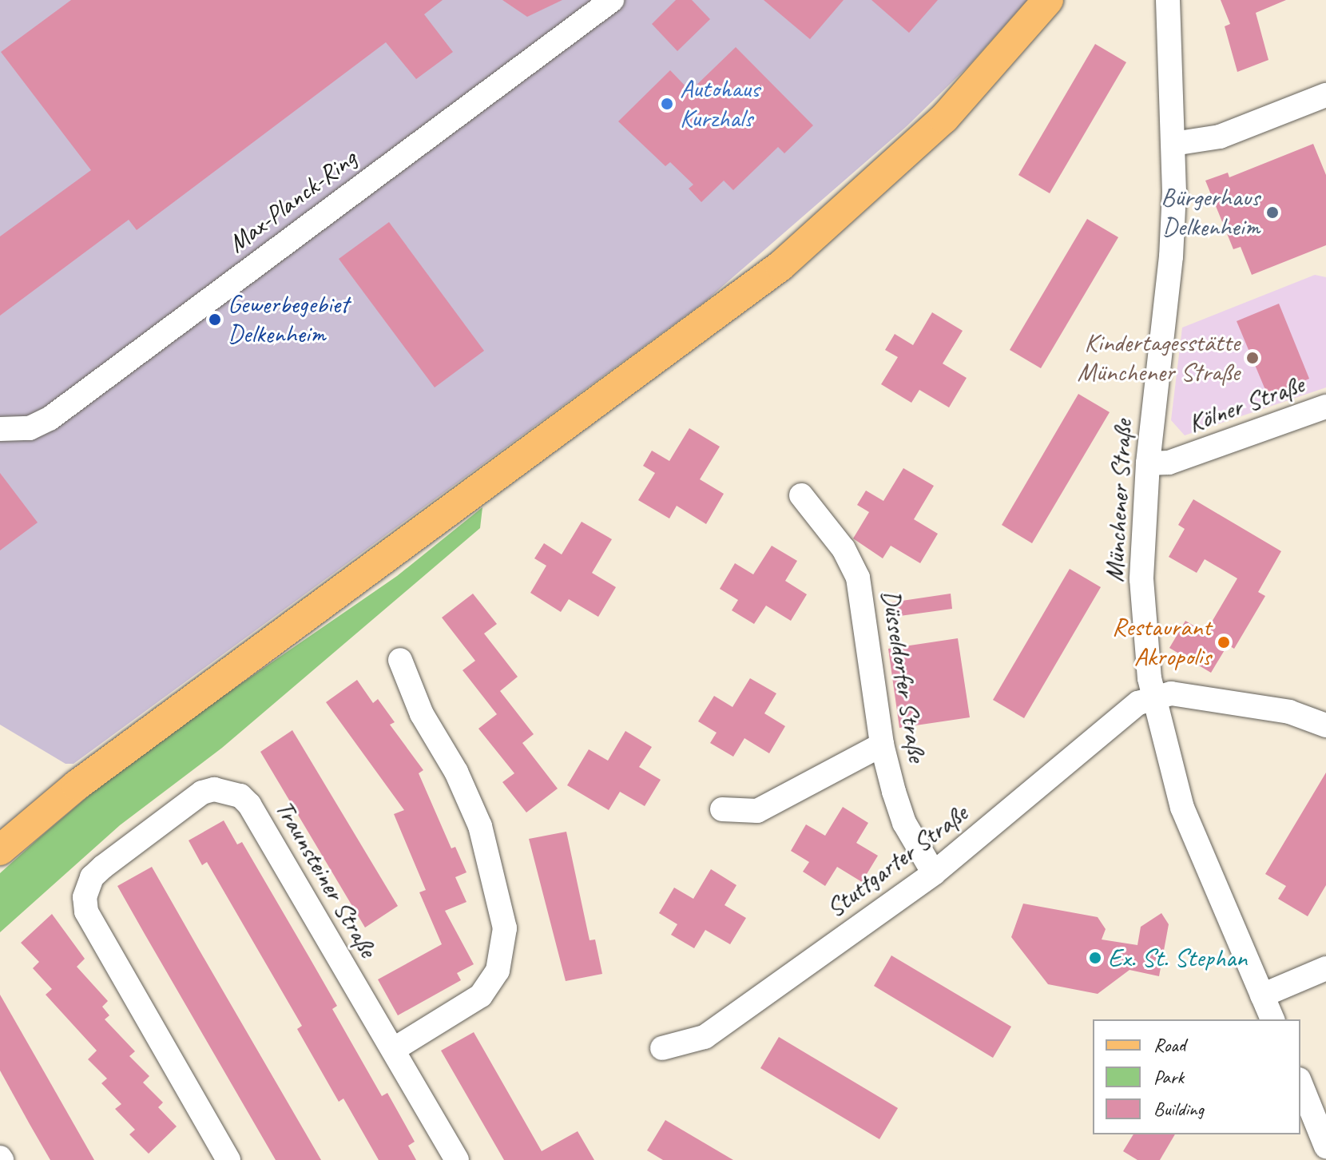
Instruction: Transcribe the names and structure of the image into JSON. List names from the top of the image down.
{
  "streets": {
    "street": [
      "Max-Planck-Ring",
      "Kölner Straße",
      "Münchener Straße",
      "Düsseldorfer Straße",
      "Stuttgarter Straße",
      "Traunsteiner Straße"
    ]
  },
  "crossings": [
    ["Kölner Straße", "Münchener Straße"],
    ["Münchener Straße", "Stuttgarter Straße"],
    ["Düsseldorfer Straße", "Stuttgarter Straße"]
  ],
  "places": [
    "Autohaus Kurzhals",
    "Bürgerhaus Delkenheim",
    "Gewerbegebiet Delkenheim",
    "Kindertagesstätte Münchener Straße",
    "Restaurant Akropolis",
    "Ex. St. Stephan"
  ],
  "legend": ["Road", "Park", "Building"]
}
